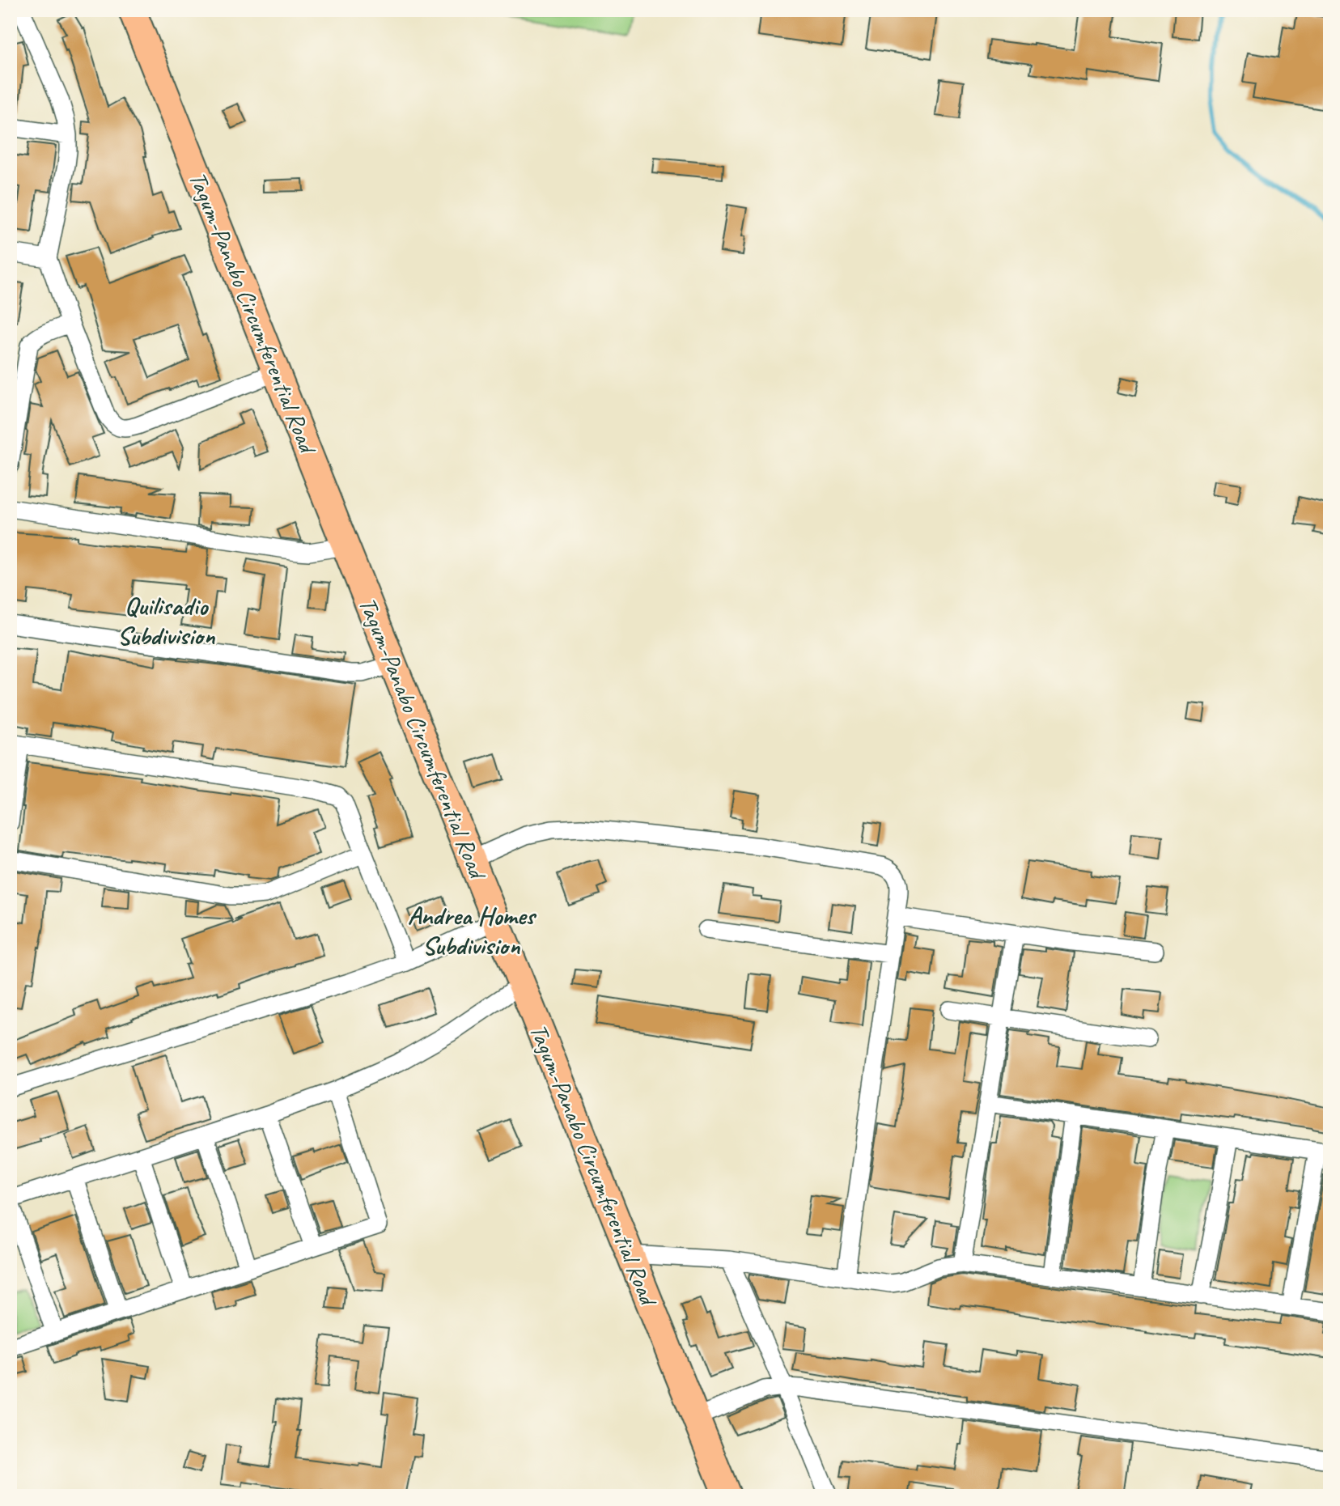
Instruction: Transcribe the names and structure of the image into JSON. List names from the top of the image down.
{
  "streets": {
    "main road": ["Tagum-Panabo Circumferential Road"]
  },
  "districts": ["Quilisadio Subdivision", "Andrea Homes Subdivision"]
}
